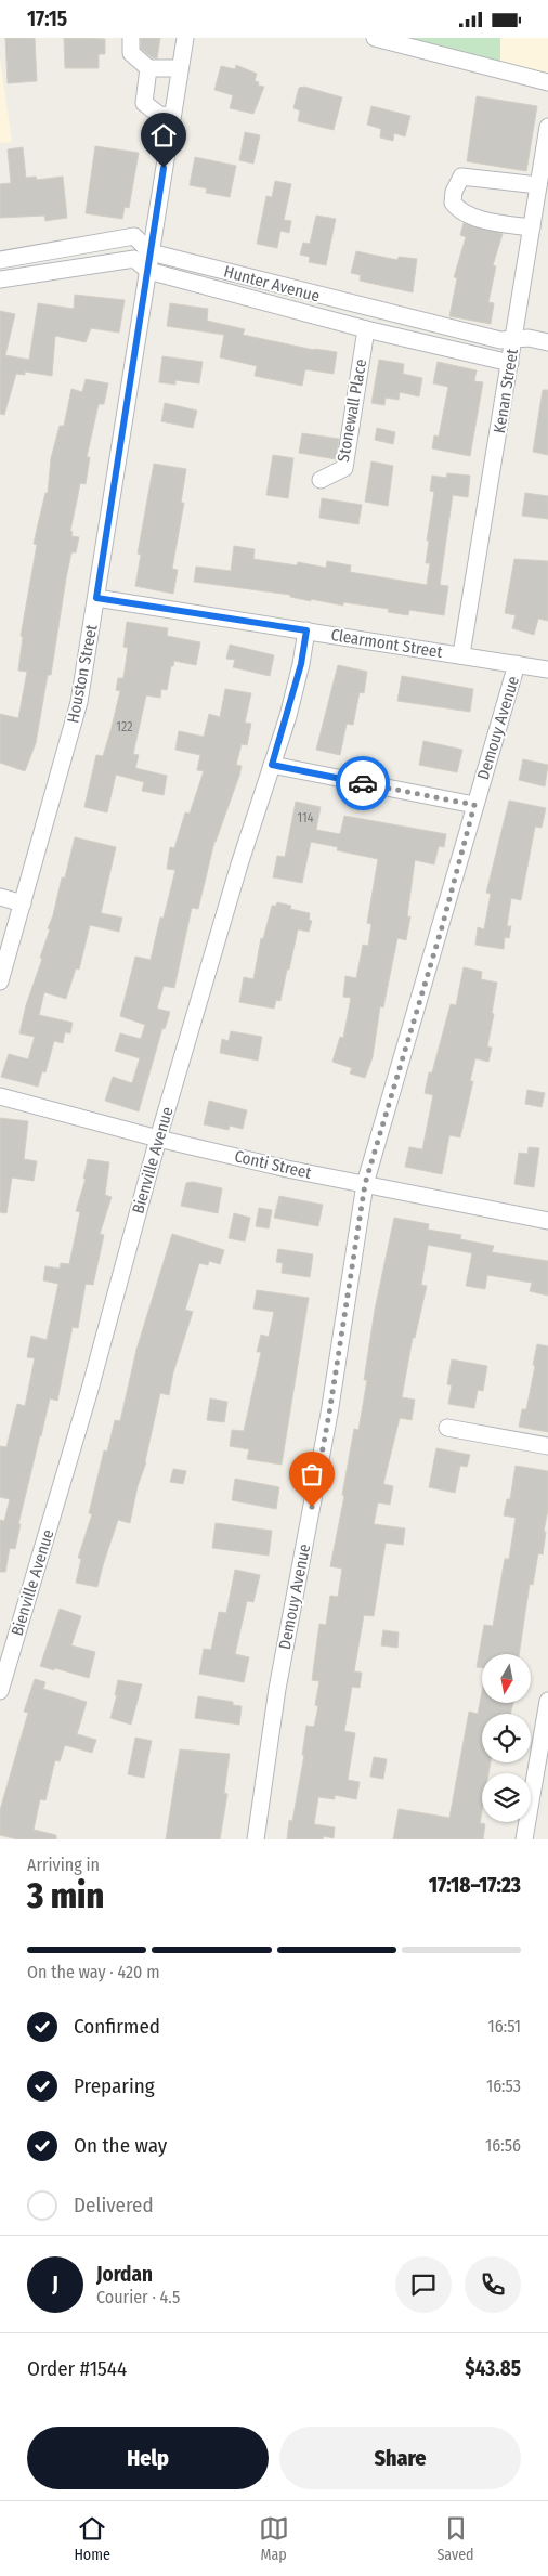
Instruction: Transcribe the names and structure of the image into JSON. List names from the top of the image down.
{
  "streets": {
    "street": [
      "Hunter Avenue",
      "Kenan Street",
      "Stonewall Place",
      "Clearmont Street",
      "Houston Street",
      "Demouy Avenue",
      "Bienville Avenue",
      "Conti Street"
    ]
  },
  "crossings": [
    ["Hunter Avenue", "Kenan Street"],
    ["Hunter Avenue", "Stonewall Place"],
    ["Hunter Avenue", "Houston Street"],
    ["Kenan Street", "Clearmont Street"],
    ["Clearmont Street", "Houston Street"],
    ["Clearmont Street", "Demouy Avenue"],
    ["Clearmont Street", "Bienville Avenue"],
    ["Demouy Avenue", "Conti Street"],
    ["Bienville Avenue", "Conti Street"]
  ],
  "house_numbers": ["122", "114"],
  "north": "bottom",
  "page": {
    "status": "17:15",
    "heading": ["3 min", "Arriving in", "17:18–17:23"],
    "panel": [
      "Jordan",
      "Courier · 4.5",
      "Order #1544",
      "$43.85"
    ],
    "bar": "On the way · 420 m",
    "list": [
      ["Confirmed", "16:51"],
      ["Preparing", "16:53"],
      ["On the way", "16:56"],
      "Delivered"
    ],
    "round": "J",
    "buttons": ["Help", "Share"],
    "tabs": ["Home", "Map", "Saved"]
  }
}
